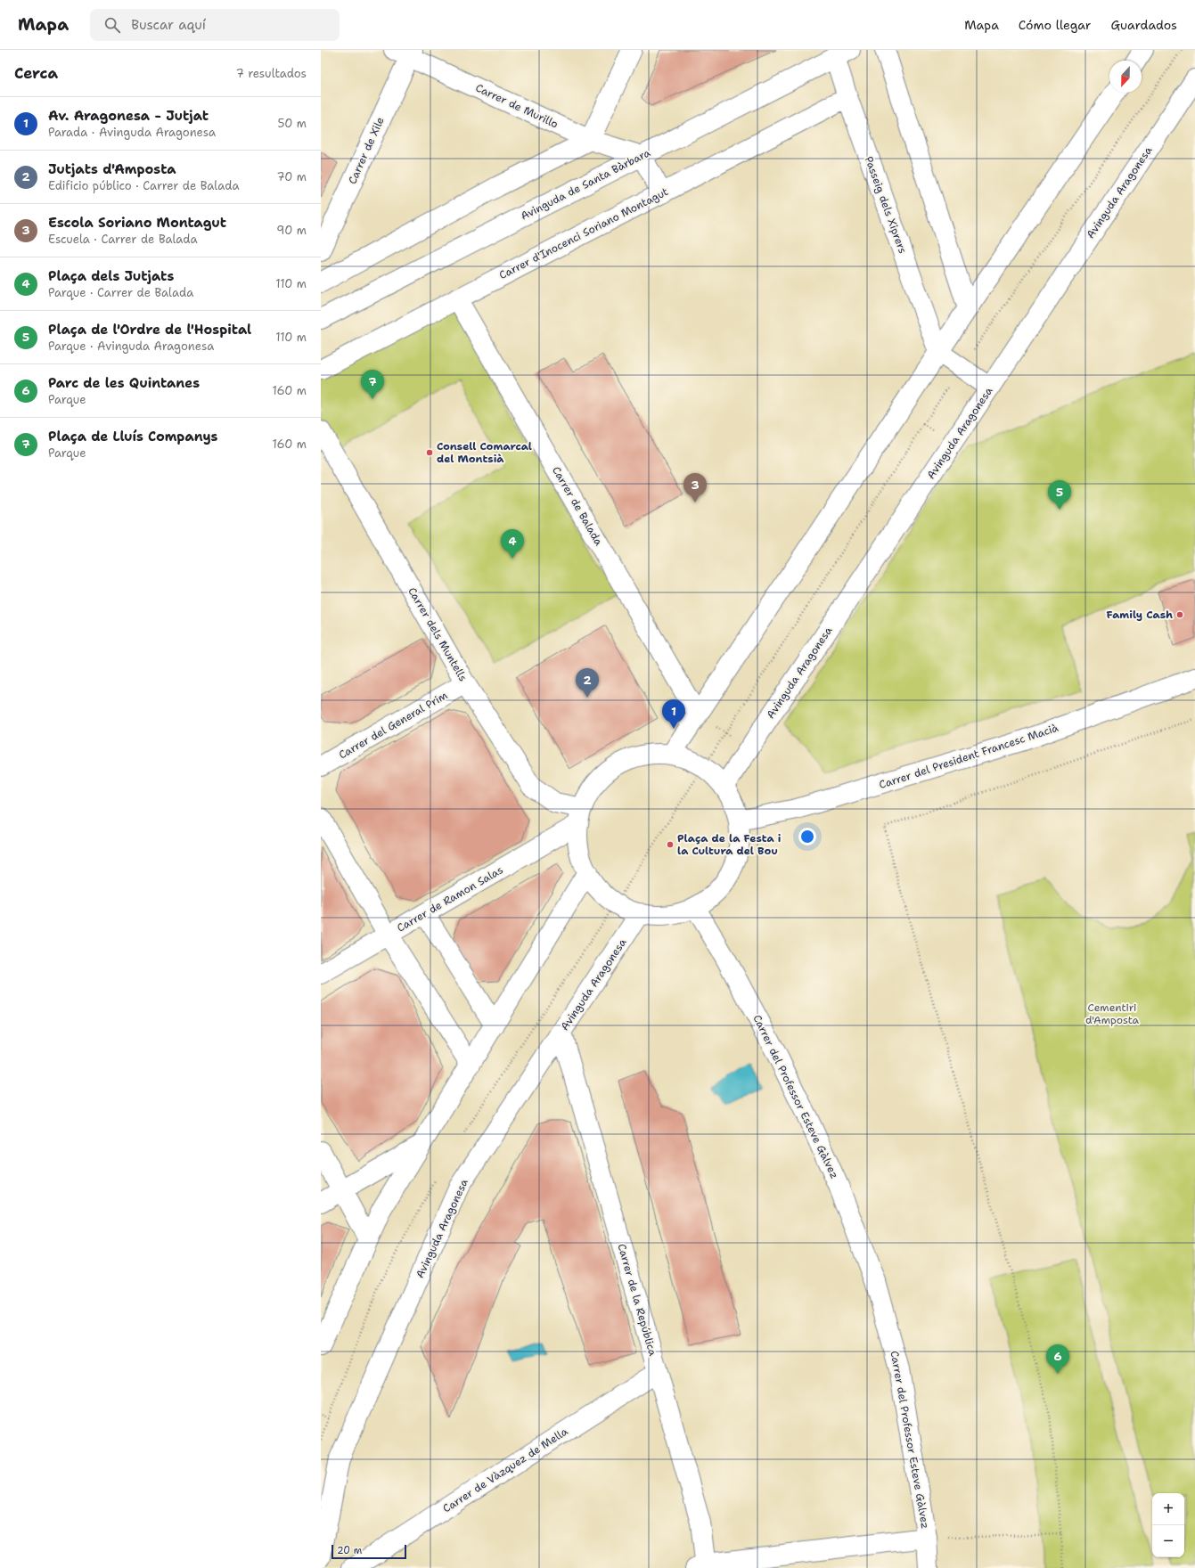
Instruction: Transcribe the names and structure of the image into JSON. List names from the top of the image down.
{
  "streets": {
    "street": [
      "Carrer de Murillo",
      "Carrer de Xile",
      "Avinguda de Santa Bàrbara",
      "Avinguda Aragonesa",
      "Passeig dels Xiprers",
      "Carrer d'Inocenci Soriano Montagut",
      "Carrer de Balada",
      "Carrer dels Muntells",
      "Carrer del General Prim",
      "Carrer del President Francesc Macià",
      "Carrer de Ramon Salas",
      "Carrer del Professor Esteve Gàlvez",
      "Carrer de la República",
      "Carrer de Vàzquez de Mella"
    ]
  },
  "crossings": [
    ["Carrer de Murillo", "Carrer de Xile"],
    ["Carrer de Murillo", "Avinguda de Santa Bàrbara"],
    ["Avinguda de Santa Bàrbara", "Passeig dels Xiprers"],
    ["Avinguda Aragonesa", "Carrer de la República"],
    ["Passeig dels Xiprers", "Carrer d'Inocenci Soriano Montagut"],
    ["Carrer d'Inocenci Soriano Montagut", "Carrer de Balada"],
    ["Carrer dels Muntells", "Carrer del General Prim"],
    ["Carrer dels Muntells", "Carrer de Ramon Salas"],
    ["Carrer de la República", "Carrer de Vàzquez de Mella"]
  ],
  "parks": ["Cementiri d'Amposta"],
  "places": ["Consell Comarcal del Montsià", "Family Cash", "Plaça de la Festa i la Cultura del Bou"],
  "scale_bar": "20 m",
  "north": "bottom",
  "page": {
    "header": "Mapa",
    "search": "Buscar aquí",
    "nav": ["Mapa", "Cómo llegar", "Guardados"],
    "heading": ["Cerca", "7 resultados"],
    "list": [
      {
        "mark": "1",
        "name": "Av. Aragonesa - Jutjat",
        "note": "Parada · Avinguda Aragonesa",
        "value": "50 m"
      },
      {
        "mark": "2",
        "name": "Jutjats d'Amposta",
        "note": "Edificio público · Carrer de Balada",
        "value": "70 m"
      },
      {
        "mark": "3",
        "name": "Escola Soriano Montagut",
        "note": "Escuela · Carrer de Balada",
        "value": "90 m"
      },
      {
        "mark": "4",
        "name": "Plaça dels Jutjats",
        "note": "Parque · Carrer de Balada",
        "value": "110 m"
      },
      {
        "mark": "5",
        "name": "Plaça de l'Ordre de l'Hospital",
        "note": "Parque · Avinguda Aragonesa",
        "value": "110 m"
      },
      {
        "mark": "6",
        "name": "Parc de les Quintanes",
        "note": "Parque",
        "value": "160 m"
      },
      {
        "mark": "7",
        "name": "Plaça de Lluís Companys",
        "note": "Parque",
        "value": "160 m"
      }
    ],
    "pins": [
      "7",
      "3",
      "5",
      "4",
      "2",
      "1",
      "6"
    ],
    "map_buttons": ["+", "−"],
    "scale": "20 m"
  }
}
